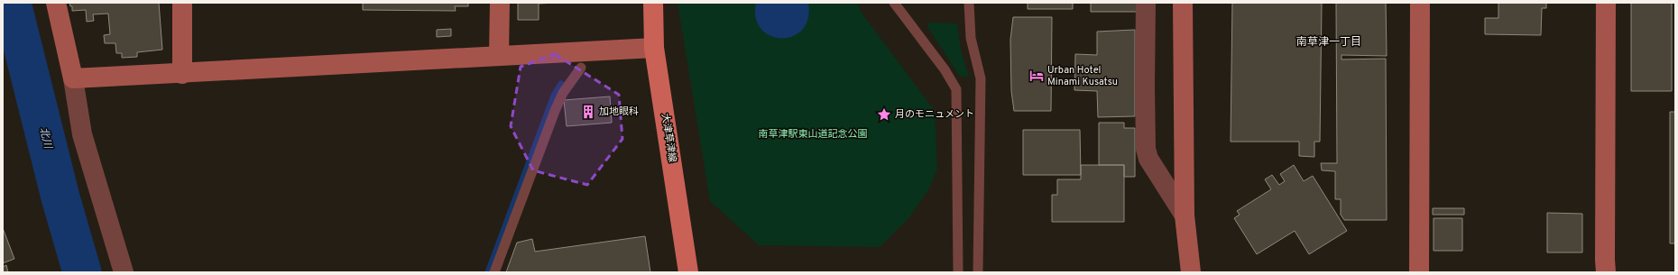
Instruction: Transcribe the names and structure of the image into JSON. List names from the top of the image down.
{
  "streets": {
    "main road": ["大津草津線"]
  },
  "districts": ["南草津一丁目"],
  "water": ["北川"],
  "parks": ["南草津駅東山道記念公園"],
  "places": {
    "hotel": ["Urban Hotel Minami Kusatsu"],
    "building": ["加地眼科"],
    "place": ["月のモニュメント"]
  }
}
